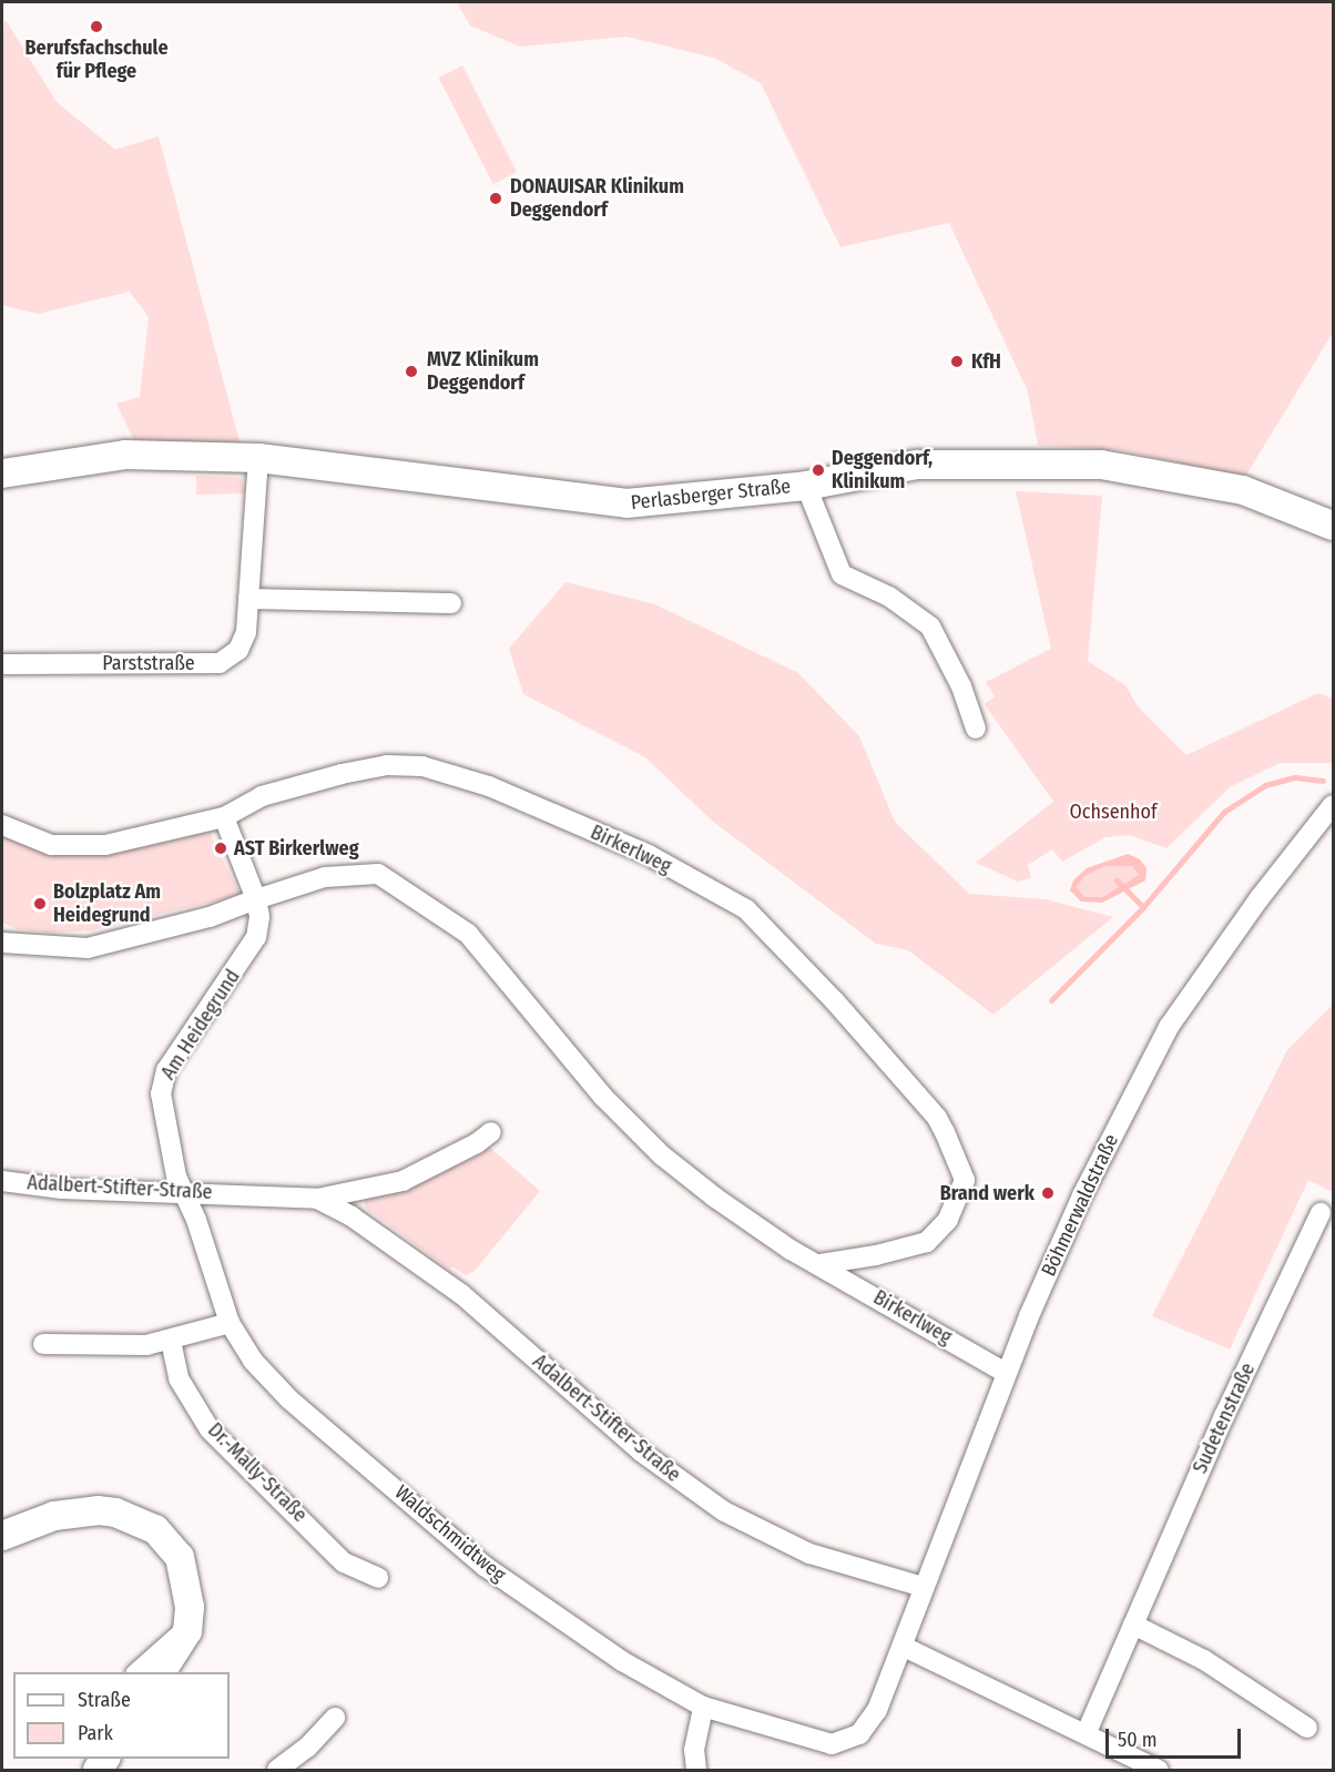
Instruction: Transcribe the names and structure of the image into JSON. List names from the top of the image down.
{
  "streets": {
    "street": [
      "Perlasberger Straße",
      "Parststraße",
      "Birkerlweg",
      "Am Heidegrund",
      "Adalbert-Stifter-Straße",
      "Böhmerwaldstraße",
      "Sudetenstraße",
      "Dr.-Mally-Straße",
      "Waldschmidtweg"
    ]
  },
  "crossings": [
    ["Perlasberger Straße", "Parststraße"],
    ["Birkerlweg", "Am Heidegrund"],
    ["Birkerlweg", "Böhmerwaldstraße"],
    ["Am Heidegrund", "Adalbert-Stifter-Straße"],
    ["Am Heidegrund", "Waldschmidtweg"],
    ["Adalbert-Stifter-Straße", "Böhmerwaldstraße"],
    ["Adalbert-Stifter-Straße", "Waldschmidtweg"],
    ["Böhmerwaldstraße", "Waldschmidtweg"]
  ],
  "parks": ["Ochsenhof"],
  "places": [
    "Berufsfachschule für Pflege",
    "DONAUISAR Klinikum Deggendorf",
    "KfH",
    "MVZ Klinikum Deggendorf",
    "Deggendorf, Klinikum",
    "AST Birkerlweg",
    "Bolzplatz Am Heidegrund",
    "Brand werk"
  ],
  "legend": ["Straße", "Park"],
  "scale_bar": "50 m"
}
